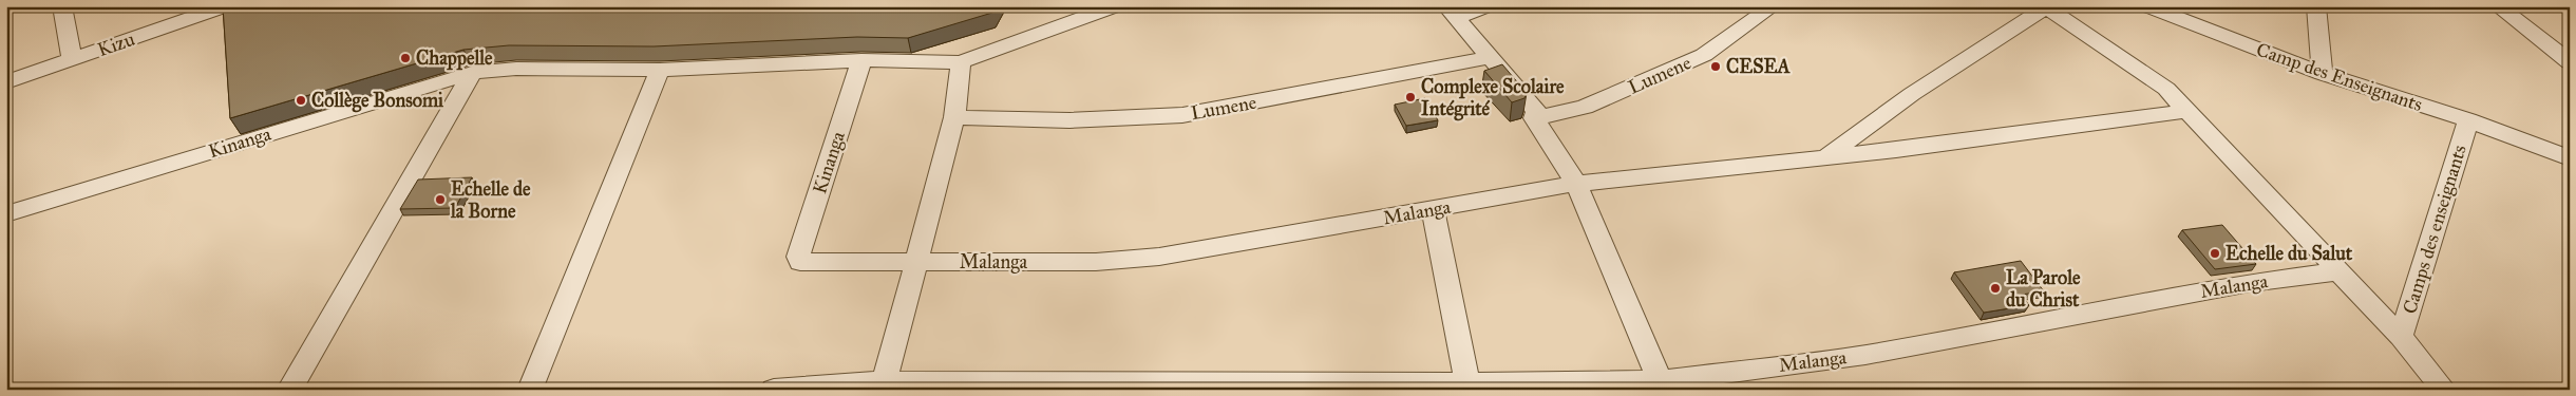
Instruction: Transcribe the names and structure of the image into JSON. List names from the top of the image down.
{
  "streets": {
    "street": [
      "Kizu",
      "Lumene",
      "Camp des Enseignants",
      "Kinanga",
      "Malanga",
      "Camps des enseignants"
    ]
  },
  "crossings": [
    ["Camp des Enseignants", "Camps des enseignants"],
    ["Kinanga", "Malanga"]
  ],
  "places": [
    "Chappelle",
    "CESEA",
    "Complexe Scolaire Intégrité",
    "Collège Bonsomi",
    "Echelle de la Borne",
    "Echelle du Salut",
    "La Parole du Christ"
  ]
}
